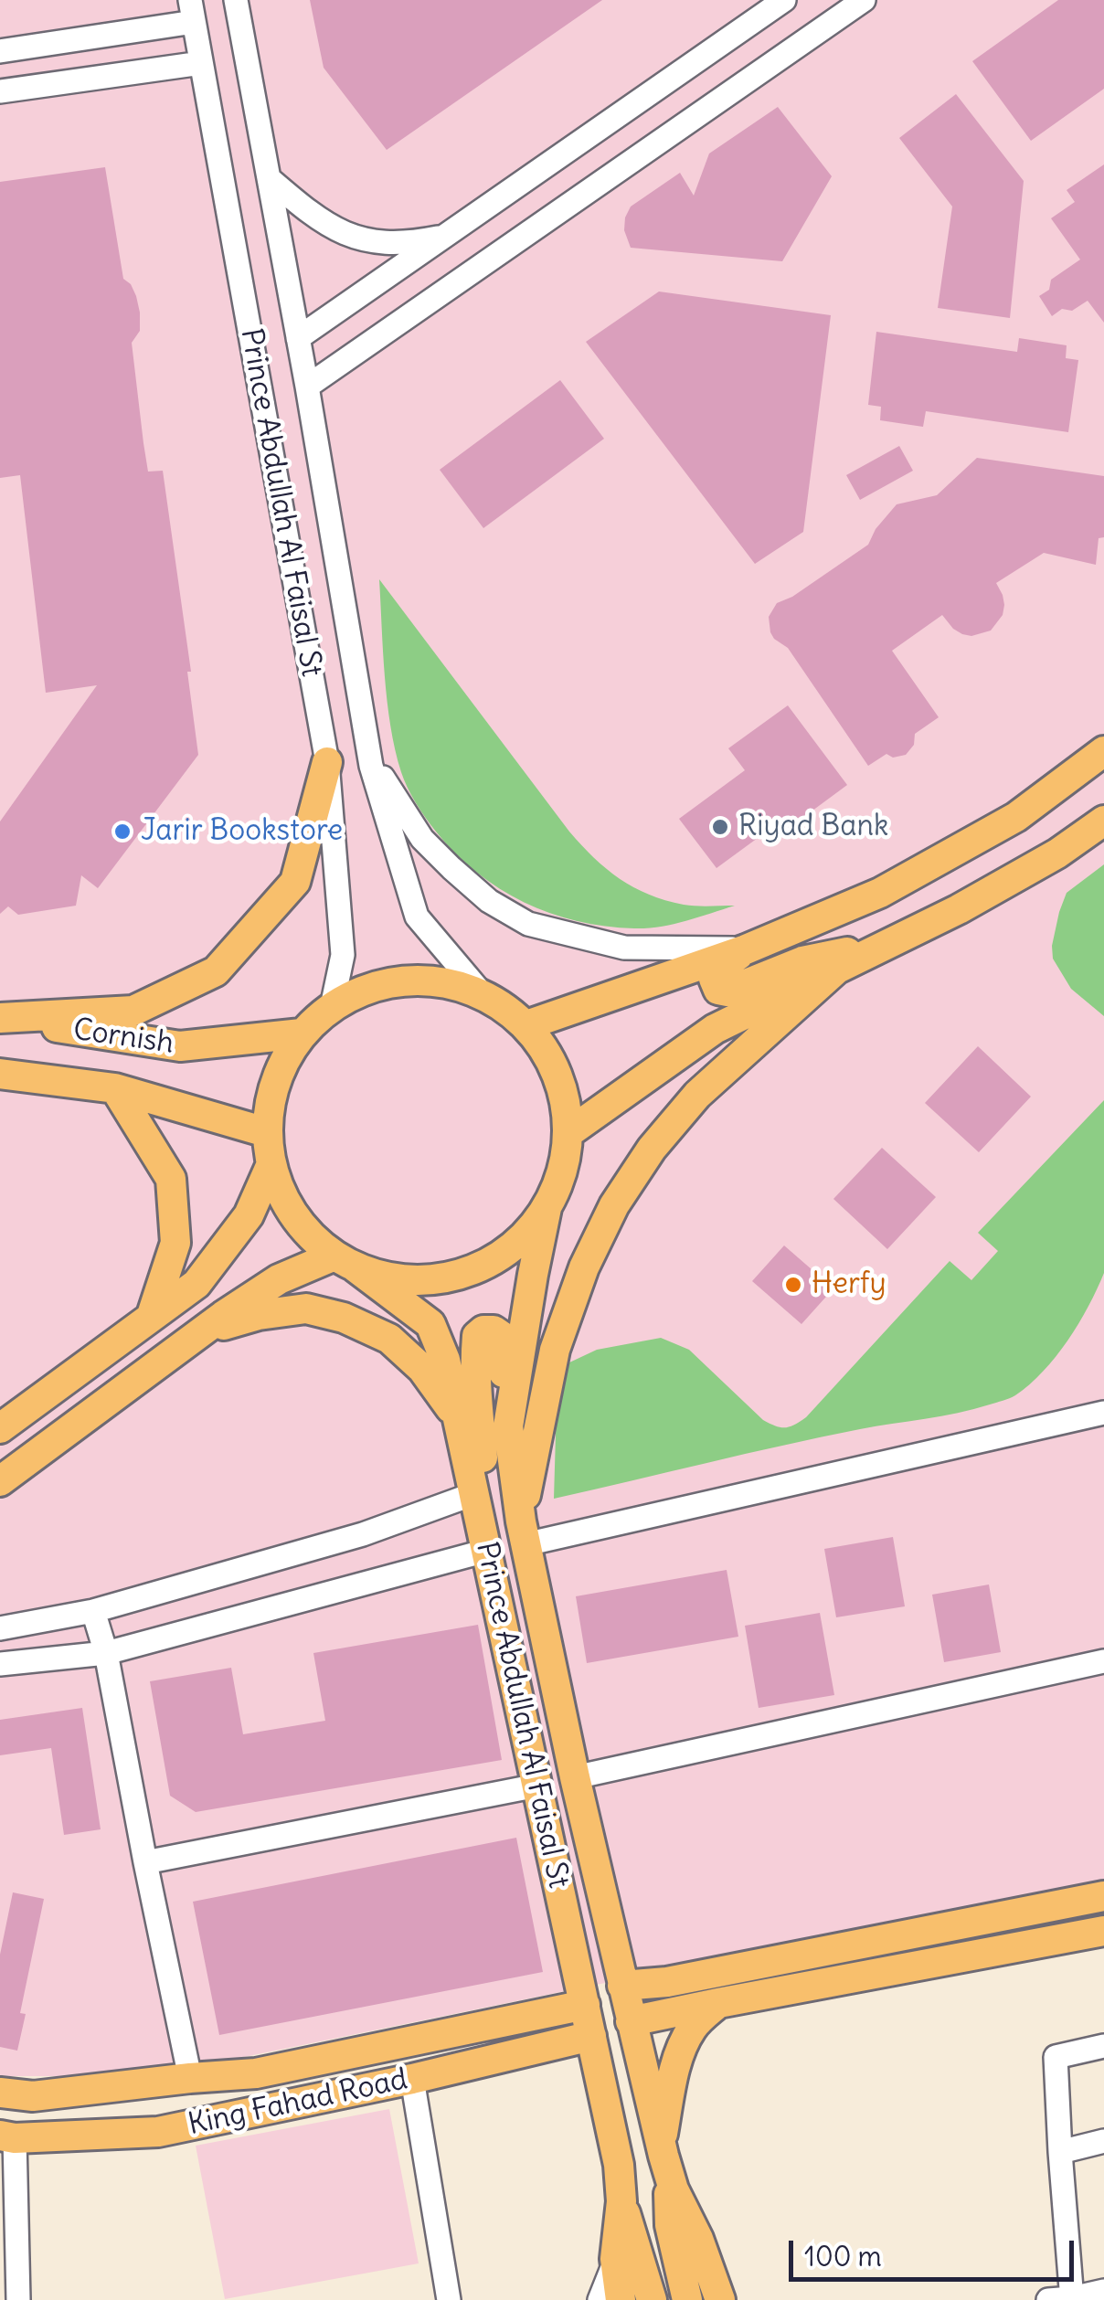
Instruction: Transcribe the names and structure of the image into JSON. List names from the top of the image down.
{
  "streets": {
    "main road": ["Prince Abdullah Al Faisal St", "Cornish", "King Fahad Road"]
  },
  "crossings": [
    ["Prince Abdullah Al Faisal St", "Cornish"],
    ["Prince Abdullah Al Faisal St", "King Fahad Road"]
  ],
  "places": ["Riyad Bank", "Jarir Bookstore", "Herfy"],
  "scale_bar": "100 m"
}
